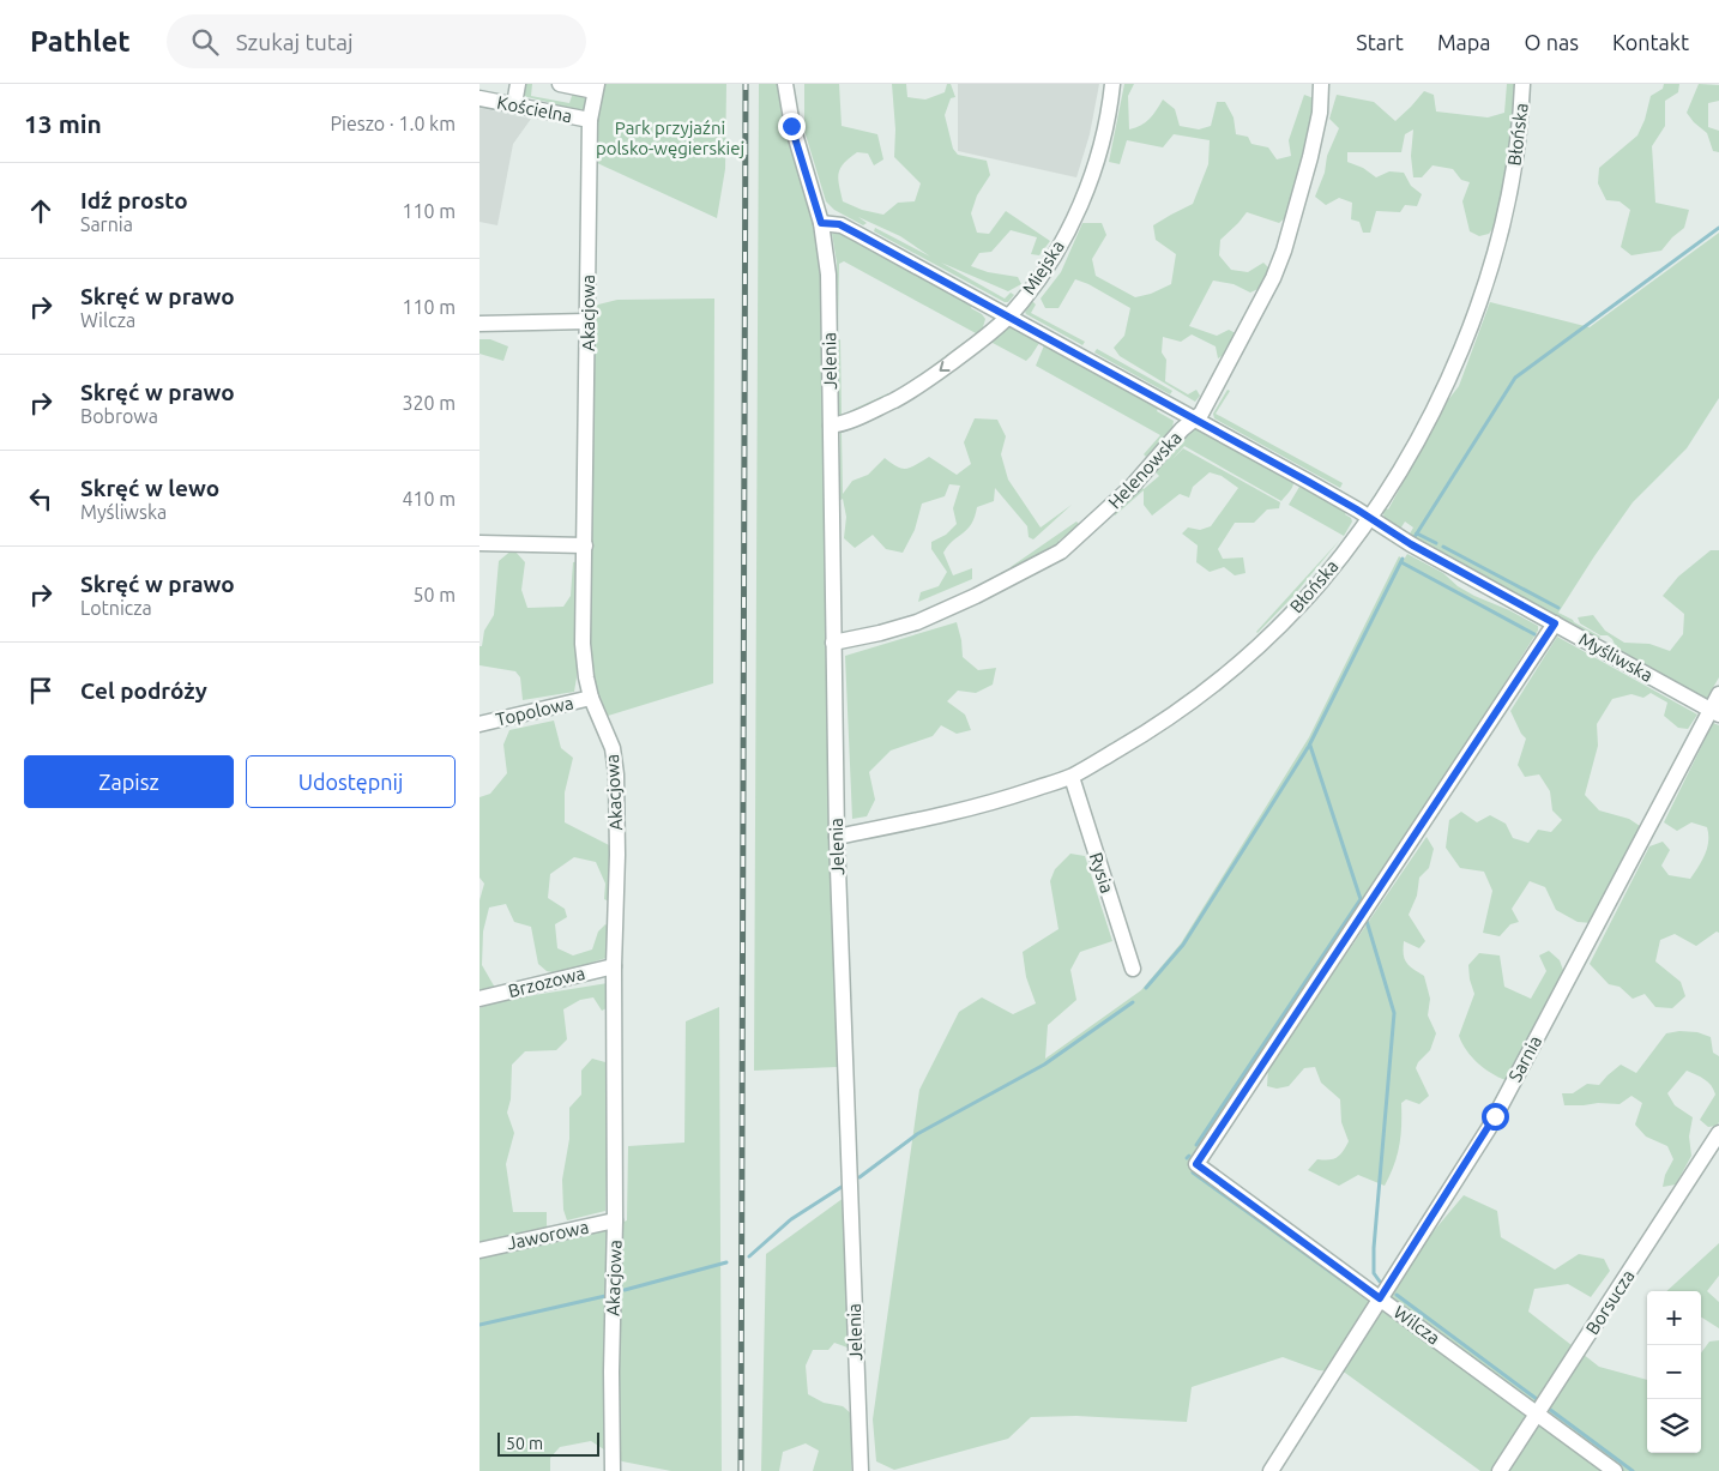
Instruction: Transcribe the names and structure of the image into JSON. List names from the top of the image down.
{
  "streets": {
    "street": [
      "Kościelna",
      "Błońska",
      "Miejska",
      "Akacjowa",
      "Jelenia",
      "Helenowska",
      "Myśliwska",
      "Topolowa",
      "Rysia",
      "Brzozowa",
      "Sarnia",
      "Jaworowa",
      "Borsucza",
      "Wilcza"
    ]
  },
  "crossings": [
    ["Kościelna", "Akacjowa"],
    ["Błońska", "Jelenia"],
    ["Błońska", "Myśliwska"],
    ["Błońska", "Rysia"],
    ["Miejska", "Jelenia"],
    ["Miejska", "Myśliwska"],
    ["Akacjowa", "Topolowa"],
    ["Akacjowa", "Brzozowa"],
    ["Akacjowa", "Jaworowa"],
    ["Jelenia", "Helenowska"],
    ["Jelenia", "Myśliwska"],
    ["Helenowska", "Myśliwska"],
    ["Myśliwska", "Sarnia"],
    ["Myśliwska", "Wilcza"],
    ["Sarnia", "Wilcza"],
    ["Borsucza", "Wilcza"]
  ],
  "one_way": ["Miejska"],
  "parks": ["Park przyjaźni polsko-węgierskiej"],
  "scale_bar": "50 m",
  "page": {
    "header": "Pathlet",
    "search": "Szukaj tutaj",
    "nav": [
      "Start",
      "Mapa",
      "O nas",
      "Kontakt"
    ],
    "heading": ["13 min", "Pieszo · 1.0 km"],
    "list": [
      ["Idź prosto", "Sarnia", "110 m"],
      ["Skręć w prawo", "Wilcza", "110 m"],
      ["Skręć w prawo", "Bobrowa", "320 m"],
      ["Skręć w lewo", "Myśliwska", "410 m"],
      ["Skręć w prawo", "Lotnicza", "50 m"],
      "Cel podróży"
    ],
    "buttons": ["Zapisz", "Udostępnij"],
    "map_buttons": ["+", "−"],
    "scale": "50 m"
  }
}
